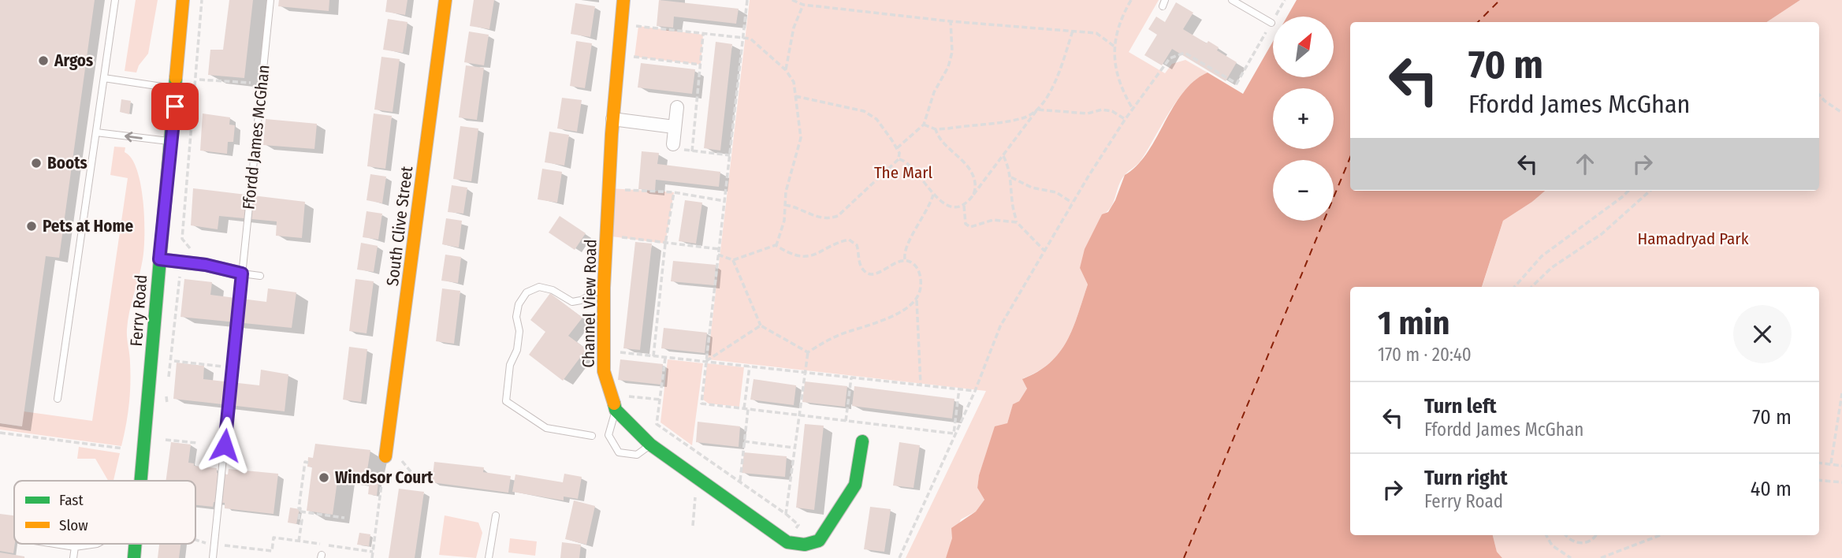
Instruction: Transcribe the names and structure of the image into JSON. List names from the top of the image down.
{
  "streets": {
    "street": ["South Clive Street", "Channel View Road", "Ferry Road"],
    "lane": ["Ffordd James McGhan"]
  },
  "parks": ["The Marl", "Hamadryad Park"],
  "places": [
    "Argos",
    "Boots",
    "Pets at Home",
    "Windsor Court"
  ],
  "legend": ["Fast", "Slow"],
  "north": "top right",
  "page": {
    "map_buttons": ["+", "−"],
    "turn": ["70 m", "Ffordd James McGhan"],
    "heading": ["1 min", "170 m · 20:40"],
    "list": [
      {
        "name": "Turn left",
        "note": "Ffordd James McGhan",
        "value": "70 m"
      },
      {
        "name": "Turn right",
        "note": "Ferry Road",
        "value": "40 m"
      }
    ]
  }
}
